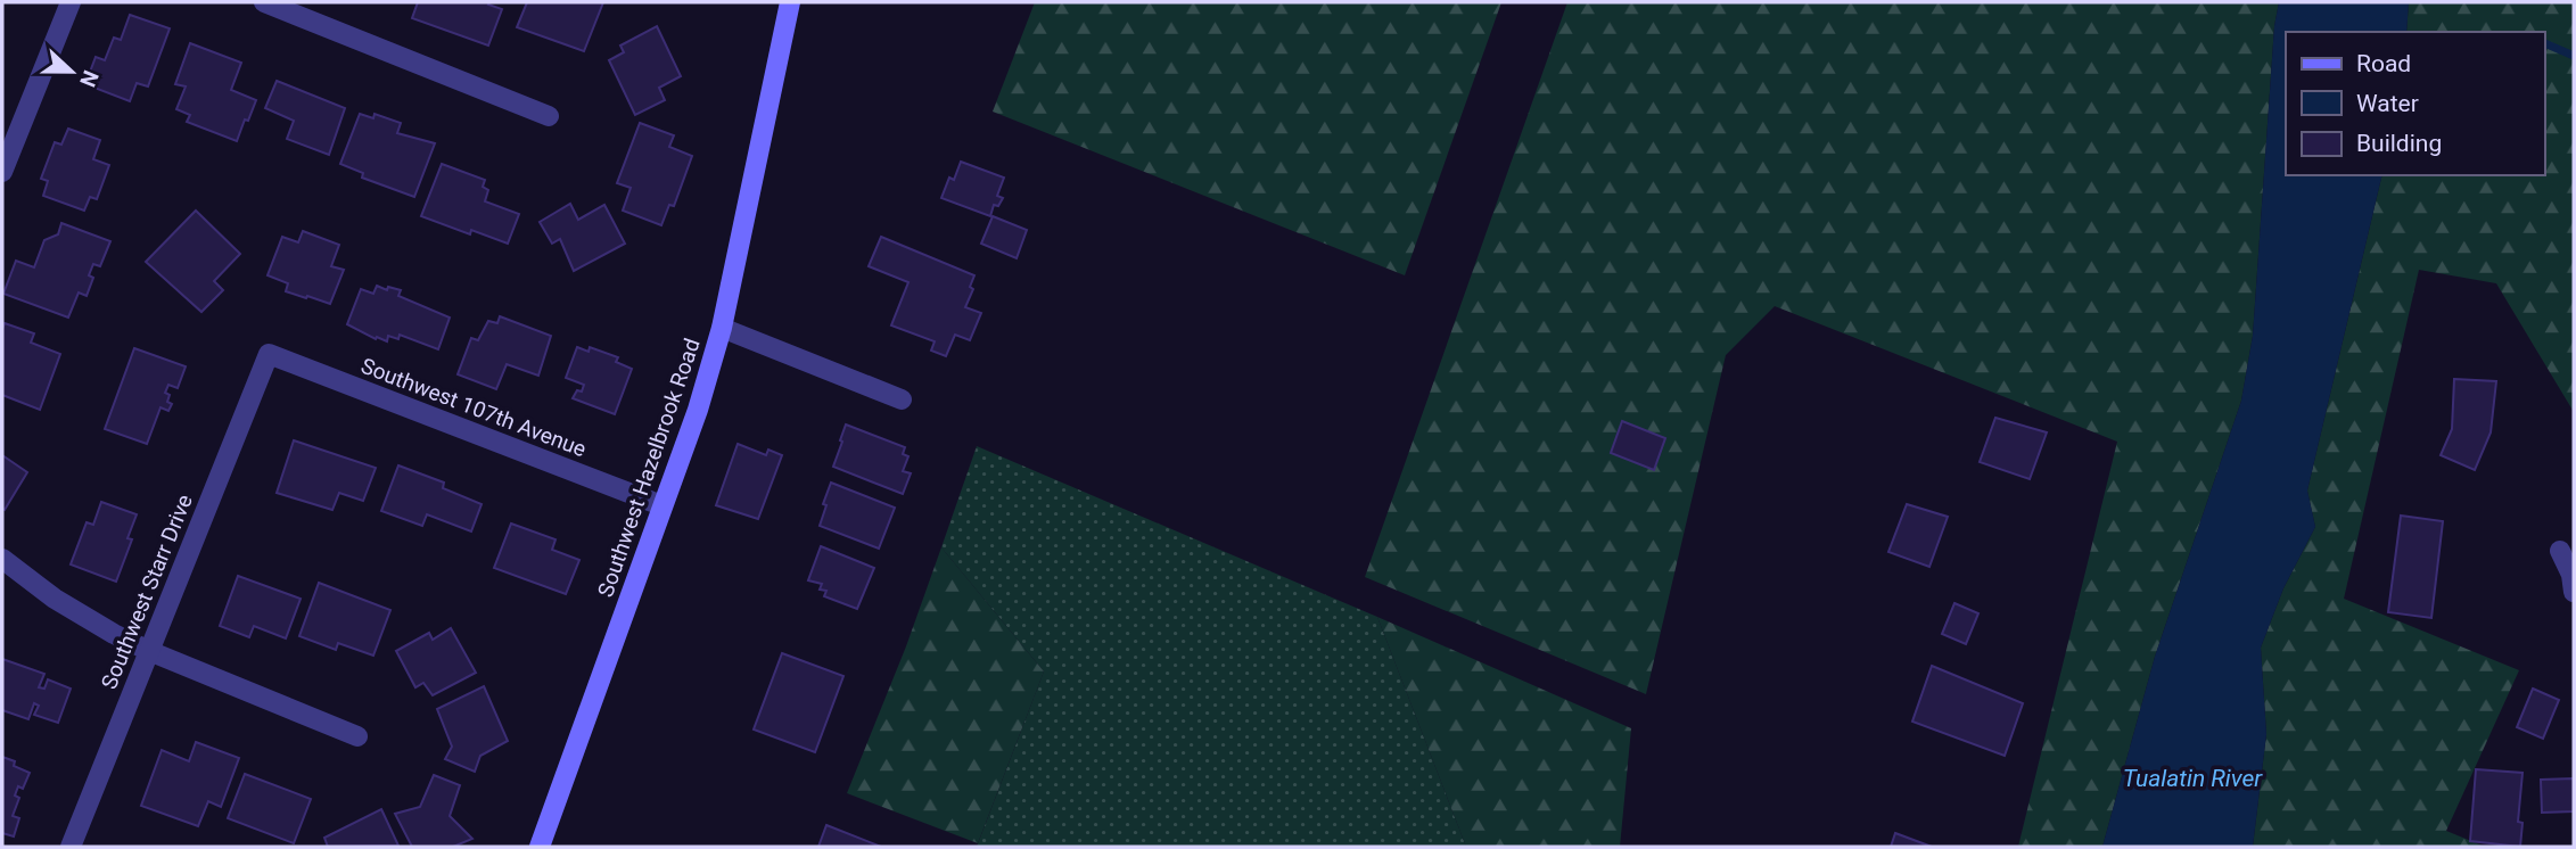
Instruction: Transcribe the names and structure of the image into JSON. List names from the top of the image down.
{
  "streets": {
    "street": ["Southwest 107th Avenue", "Southwest Hazelbrook Road", "Southwest Starr Drive"]
  },
  "crossings": [
    ["Southwest 107th Avenue", "Southwest Hazelbrook Road"],
    ["Southwest 107th Avenue", "Southwest Starr Drive"]
  ],
  "water": ["Tualatin River"],
  "legend": ["Road", "Water", "Building"],
  "north": "right"
}
